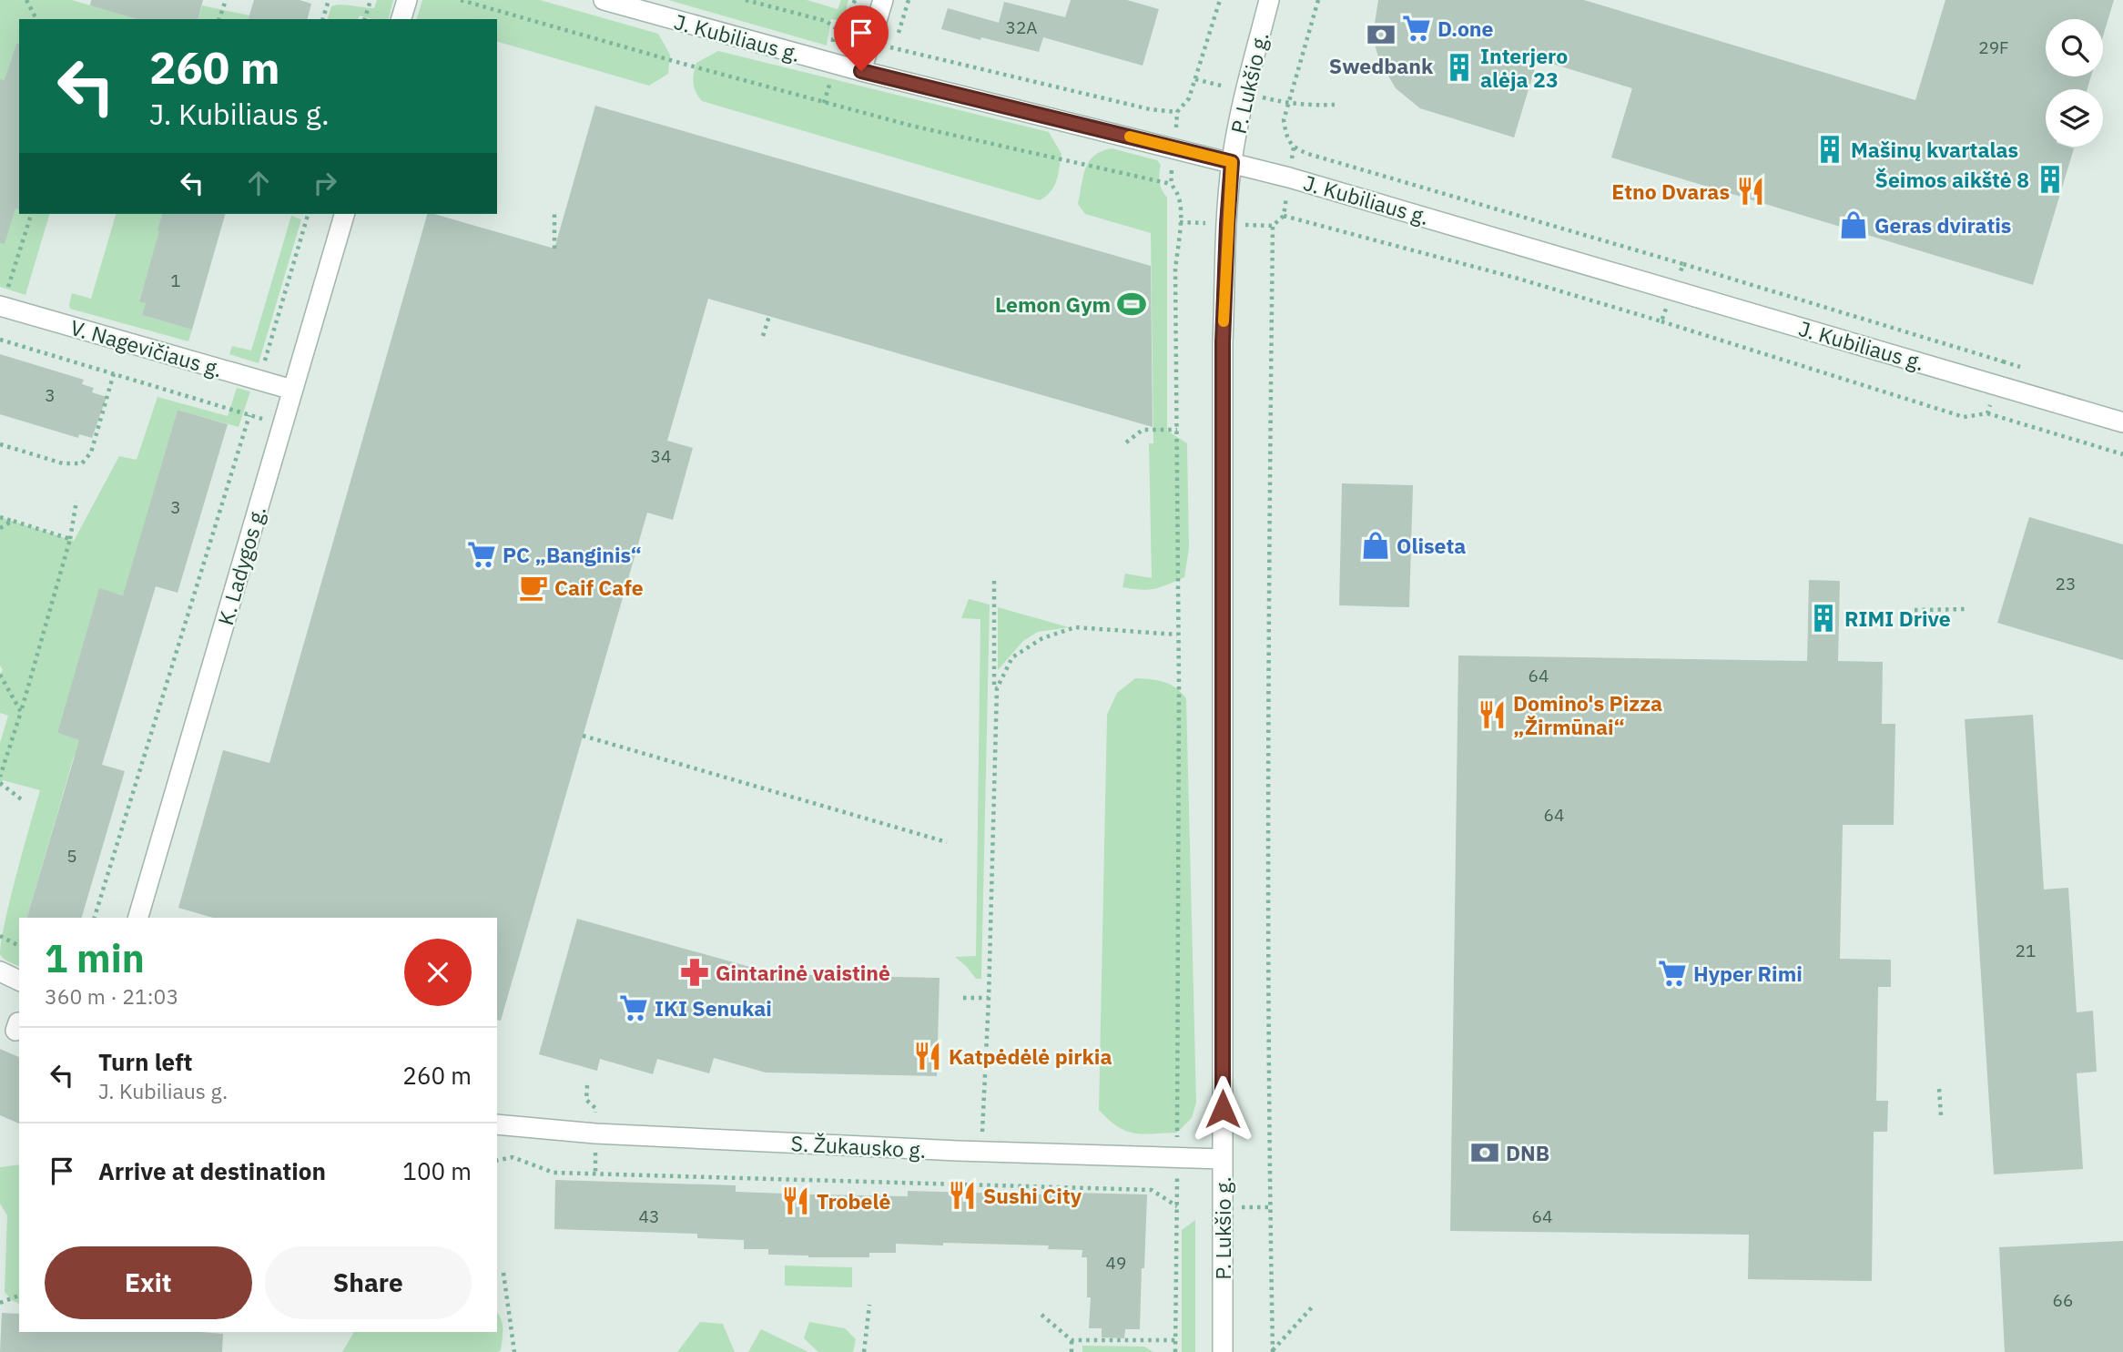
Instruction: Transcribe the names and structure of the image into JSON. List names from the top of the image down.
{
  "streets": {
    "street": [
      "J. Kubiliaus g.",
      "P. Lukšio g.",
      "V. Nagevičiaus g.",
      "K. Ladygos g.",
      "S. Žukausko g."
    ]
  },
  "crossings": [
    ["J. Kubiliaus g.", "P. Lukšio g."],
    ["P. Lukšio g.", "S. Žukausko g."],
    ["V. Nagevičiaus g.", "K. Ladygos g."]
  ],
  "places": {
    "supermarket": [
      "D.one",
      "PC „Banginis“",
      "Hyper Rimi",
      "IKI Senukai"
    ],
    "bank": ["Swedbank", "DNB"],
    "building": [
      "Interjero alėja 23",
      "Mašinų kvartalas",
      "Šeimos aikštė 8",
      "RIMI Drive"
    ],
    "restaurant": [
      "Etno Dvaras",
      "Domino's Pizza „Žirmūnai“",
      "Katpėdėlė pirkia",
      "Sushi City",
      "Trobelė"
    ],
    "shop": ["Geras dviratis", "Oliseta"],
    "sports": ["Lemon Gym"],
    "cafe": ["Caif Cafe"],
    "pharmacy": ["Gintarinė vaistinė"]
  },
  "house_numbers": [
    "32A",
    "29F",
    "1",
    "3",
    "34",
    "3",
    "23",
    "64",
    "64",
    "5",
    "21",
    "43",
    "64",
    "49",
    "66"
  ],
  "page": {
    "turn": ["260 m", "J. Kubiliaus g."],
    "heading": ["1 min", "360 m · 21:03"],
    "list": [
      {
        "name": "Turn left",
        "note": "J. Kubiliaus g.",
        "value": "260 m"
      },
      {
        "name": "Arrive at destination",
        "value": "100 m"
      }
    ],
    "buttons": ["Exit", "Share"]
  }
}
